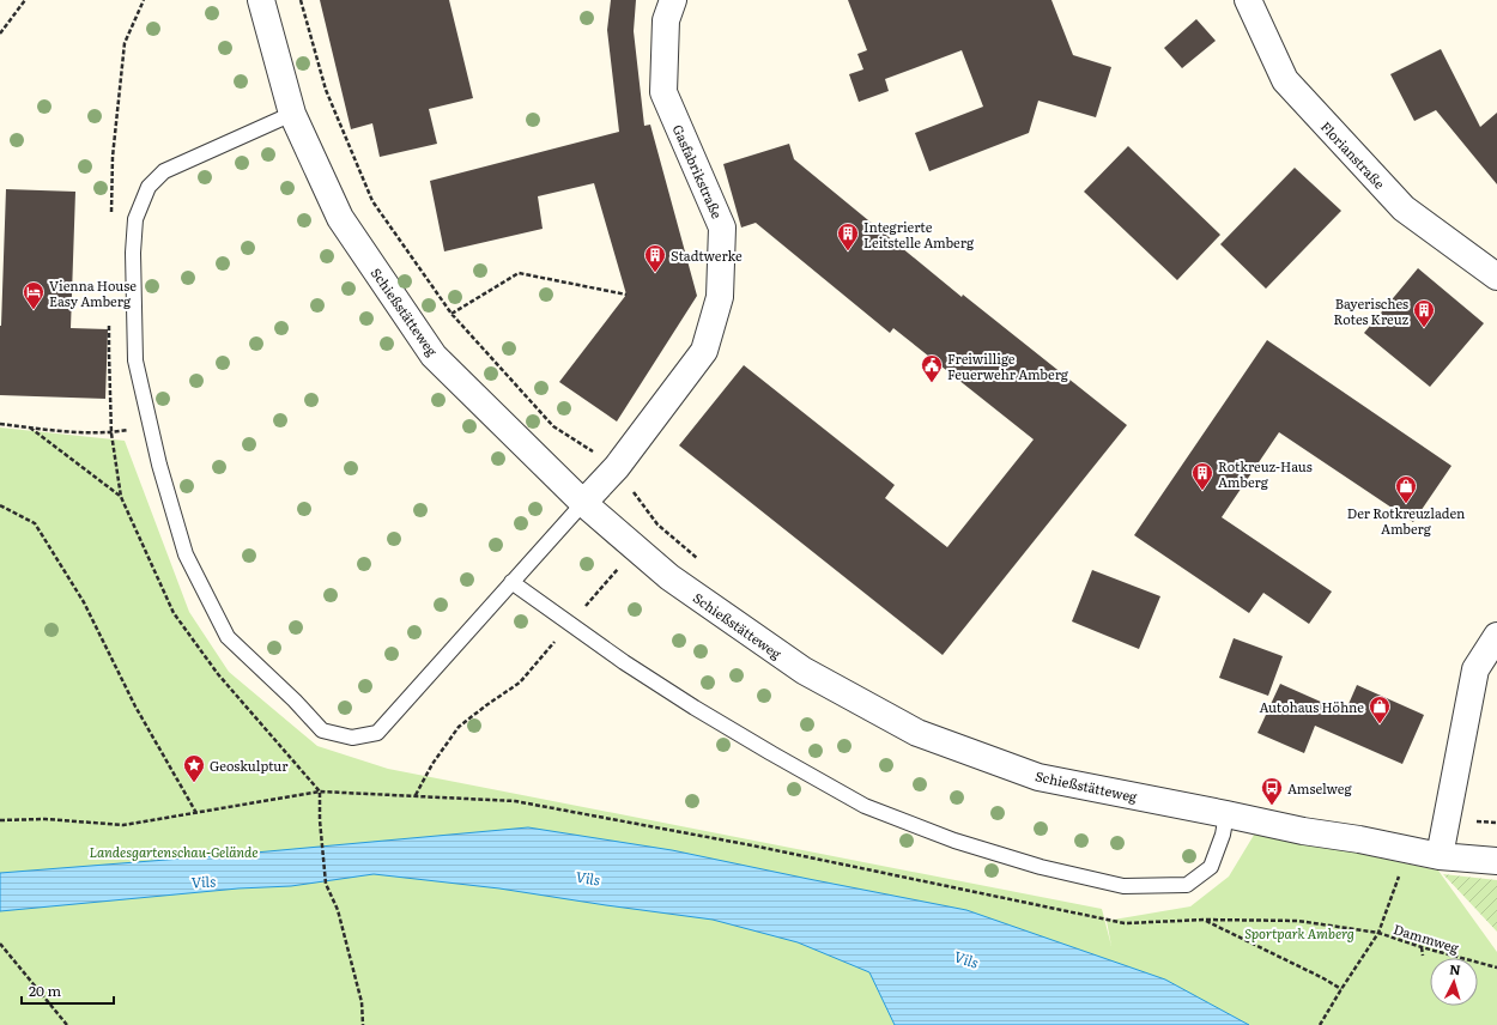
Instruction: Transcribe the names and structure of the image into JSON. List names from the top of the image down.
{
  "streets": {
    "street": ["Florianstraße", "Gasfabrikstraße", "Schießstätteweg"],
    "path": ["Dammweg"]
  },
  "crossings": [
    ["Gasfabrikstraße", "Schießstätteweg"]
  ],
  "water": ["Vils"],
  "parks": ["Landesgartenschau-Gelände", "Sportpark Amberg"],
  "places": {
    "building": [
      "Integrierte Leitstelle Amberg",
      "Stadtwerke",
      "Bayerisches Rotes Kreuz",
      "Rotkreuz-Haus Amberg"
    ],
    "hotel": ["Vienna House Easy Amberg"],
    "public building": ["Freiwillige Feuerwehr Amberg"],
    "shop": ["Der Rotkreuzladen Amberg", "Autohaus Höhne"],
    "place": ["Geoskulptur"],
    "bus stop": ["Amselweg"]
  },
  "scale_bar": "20 m",
  "north": "top"
}
